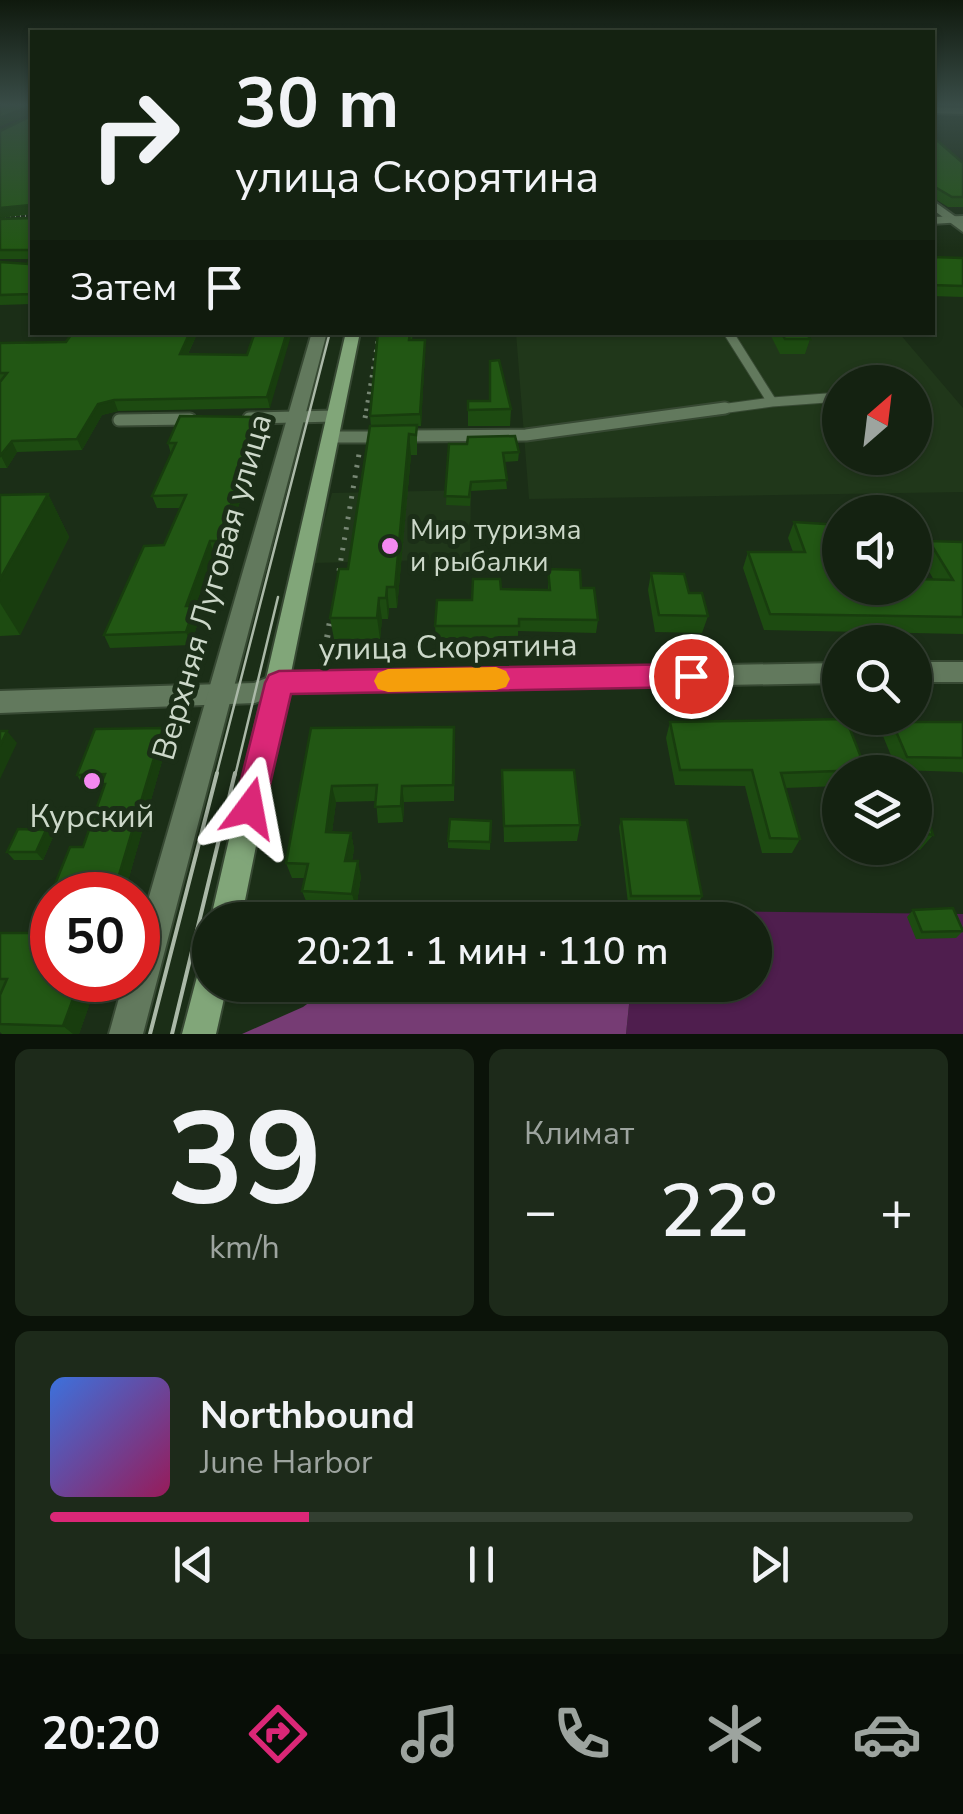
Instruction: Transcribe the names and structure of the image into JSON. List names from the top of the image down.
{
  "streets": {
    "street": ["Верхняя Луговая улица", "улица Скорятина"]
  },
  "crossings": [
    ["Верхняя Луговая улица", "улица Скорятина"]
  ],
  "places": ["Мир туризма и рыбалки", "Курский"],
  "north": "top right",
  "page": {
    "turn": ["30 m", "улица Скорятина"],
    "then": "Затем",
    "limit": "50",
    "trip": "20:21 · 1 мин · 110 m",
    "tile": [
      ["39", "km/h"],
      "Климат"
    ],
    "heat": ["−", "22°", "+"],
    "song": ["Northbound", "June Harbor"],
    "tabs": "20:20"
  }
}
